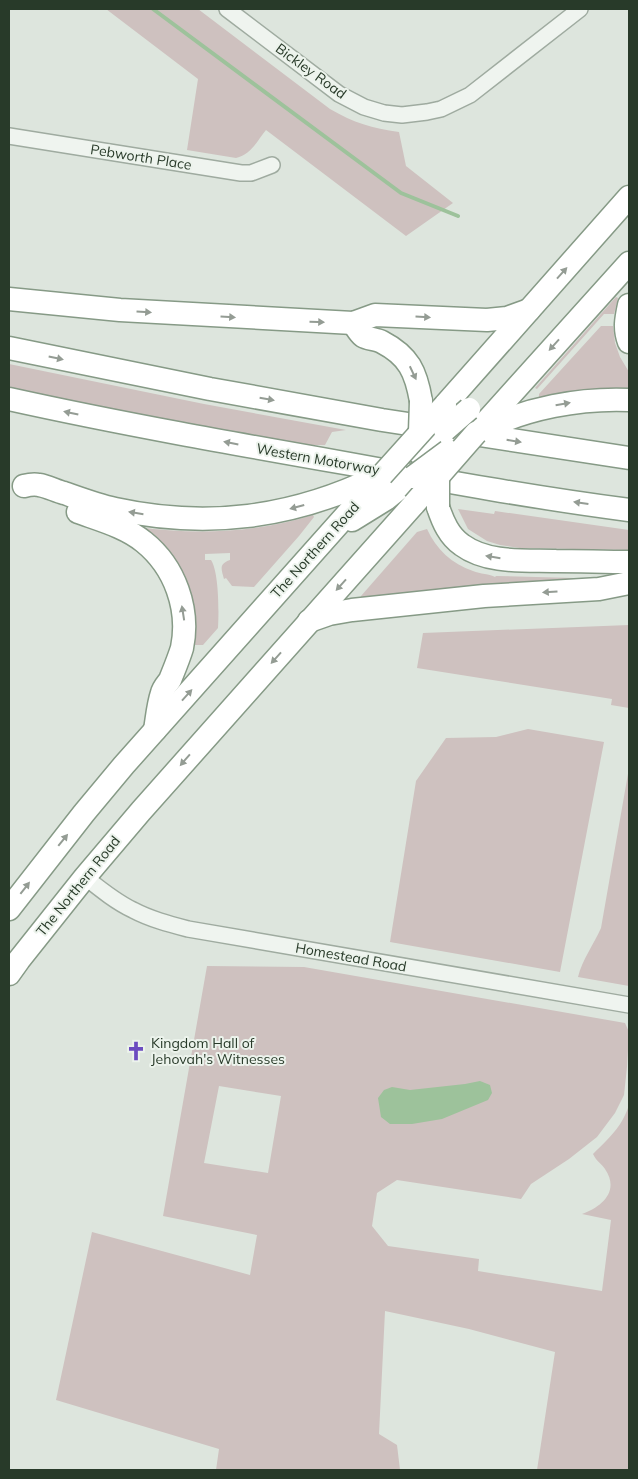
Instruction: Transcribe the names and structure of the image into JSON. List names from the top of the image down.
{
  "streets": {
    "highway": ["Western Motorway", "The Northern Road"],
    "street": ["Bickley Road", "Pebworth Place", "Homestead Road"]
  },
  "crossings": [
    ["The Northern Road", "Homestead Road"]
  ],
  "places": {
    "church": ["Kingdom Hall of Jehovah's Witnesses"]
  }
}
